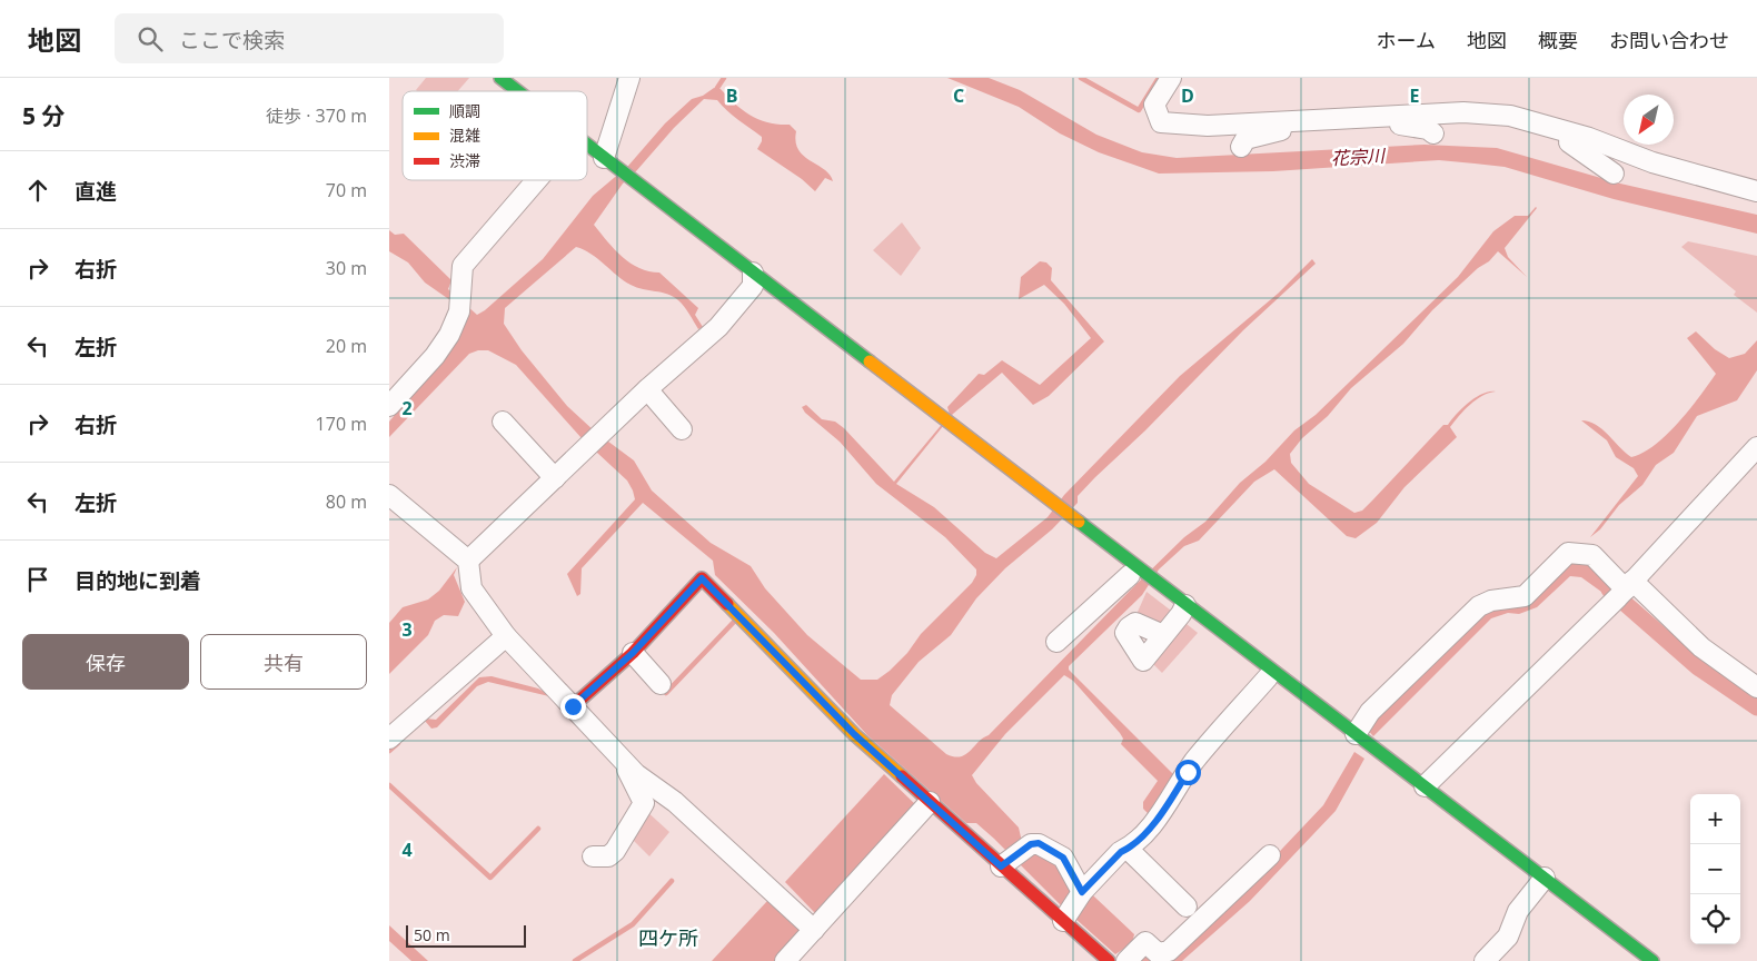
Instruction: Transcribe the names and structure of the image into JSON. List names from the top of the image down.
{
  "districts": ["四ケ所"],
  "water": ["花宗川"],
  "legend": ["順調", "混雑", "渋滞"],
  "scale_bar": "50 m",
  "north": "bottom left",
  "page": {
    "header": "地図",
    "search": "ここで検索",
    "nav": [
      "ホーム",
      "地図",
      "概要",
      "お問い合わせ"
    ],
    "heading": ["5 分", "徒歩 · 370 m"],
    "list": [
      ["直進", "70 m"],
      ["右折", "30 m"],
      ["左折", "20 m"],
      ["右折", "170 m"],
      ["左折", "80 m"],
      "目的地に到着"
    ],
    "buttons": ["保存", "共有"],
    "map_buttons": ["+", "−"],
    "scale": "50 m"
  },
  "grid": {
    "columns": [
      "B",
      "C",
      "D",
      "E"
    ],
    "rows": ["2", "3", "4"]
  }
}
